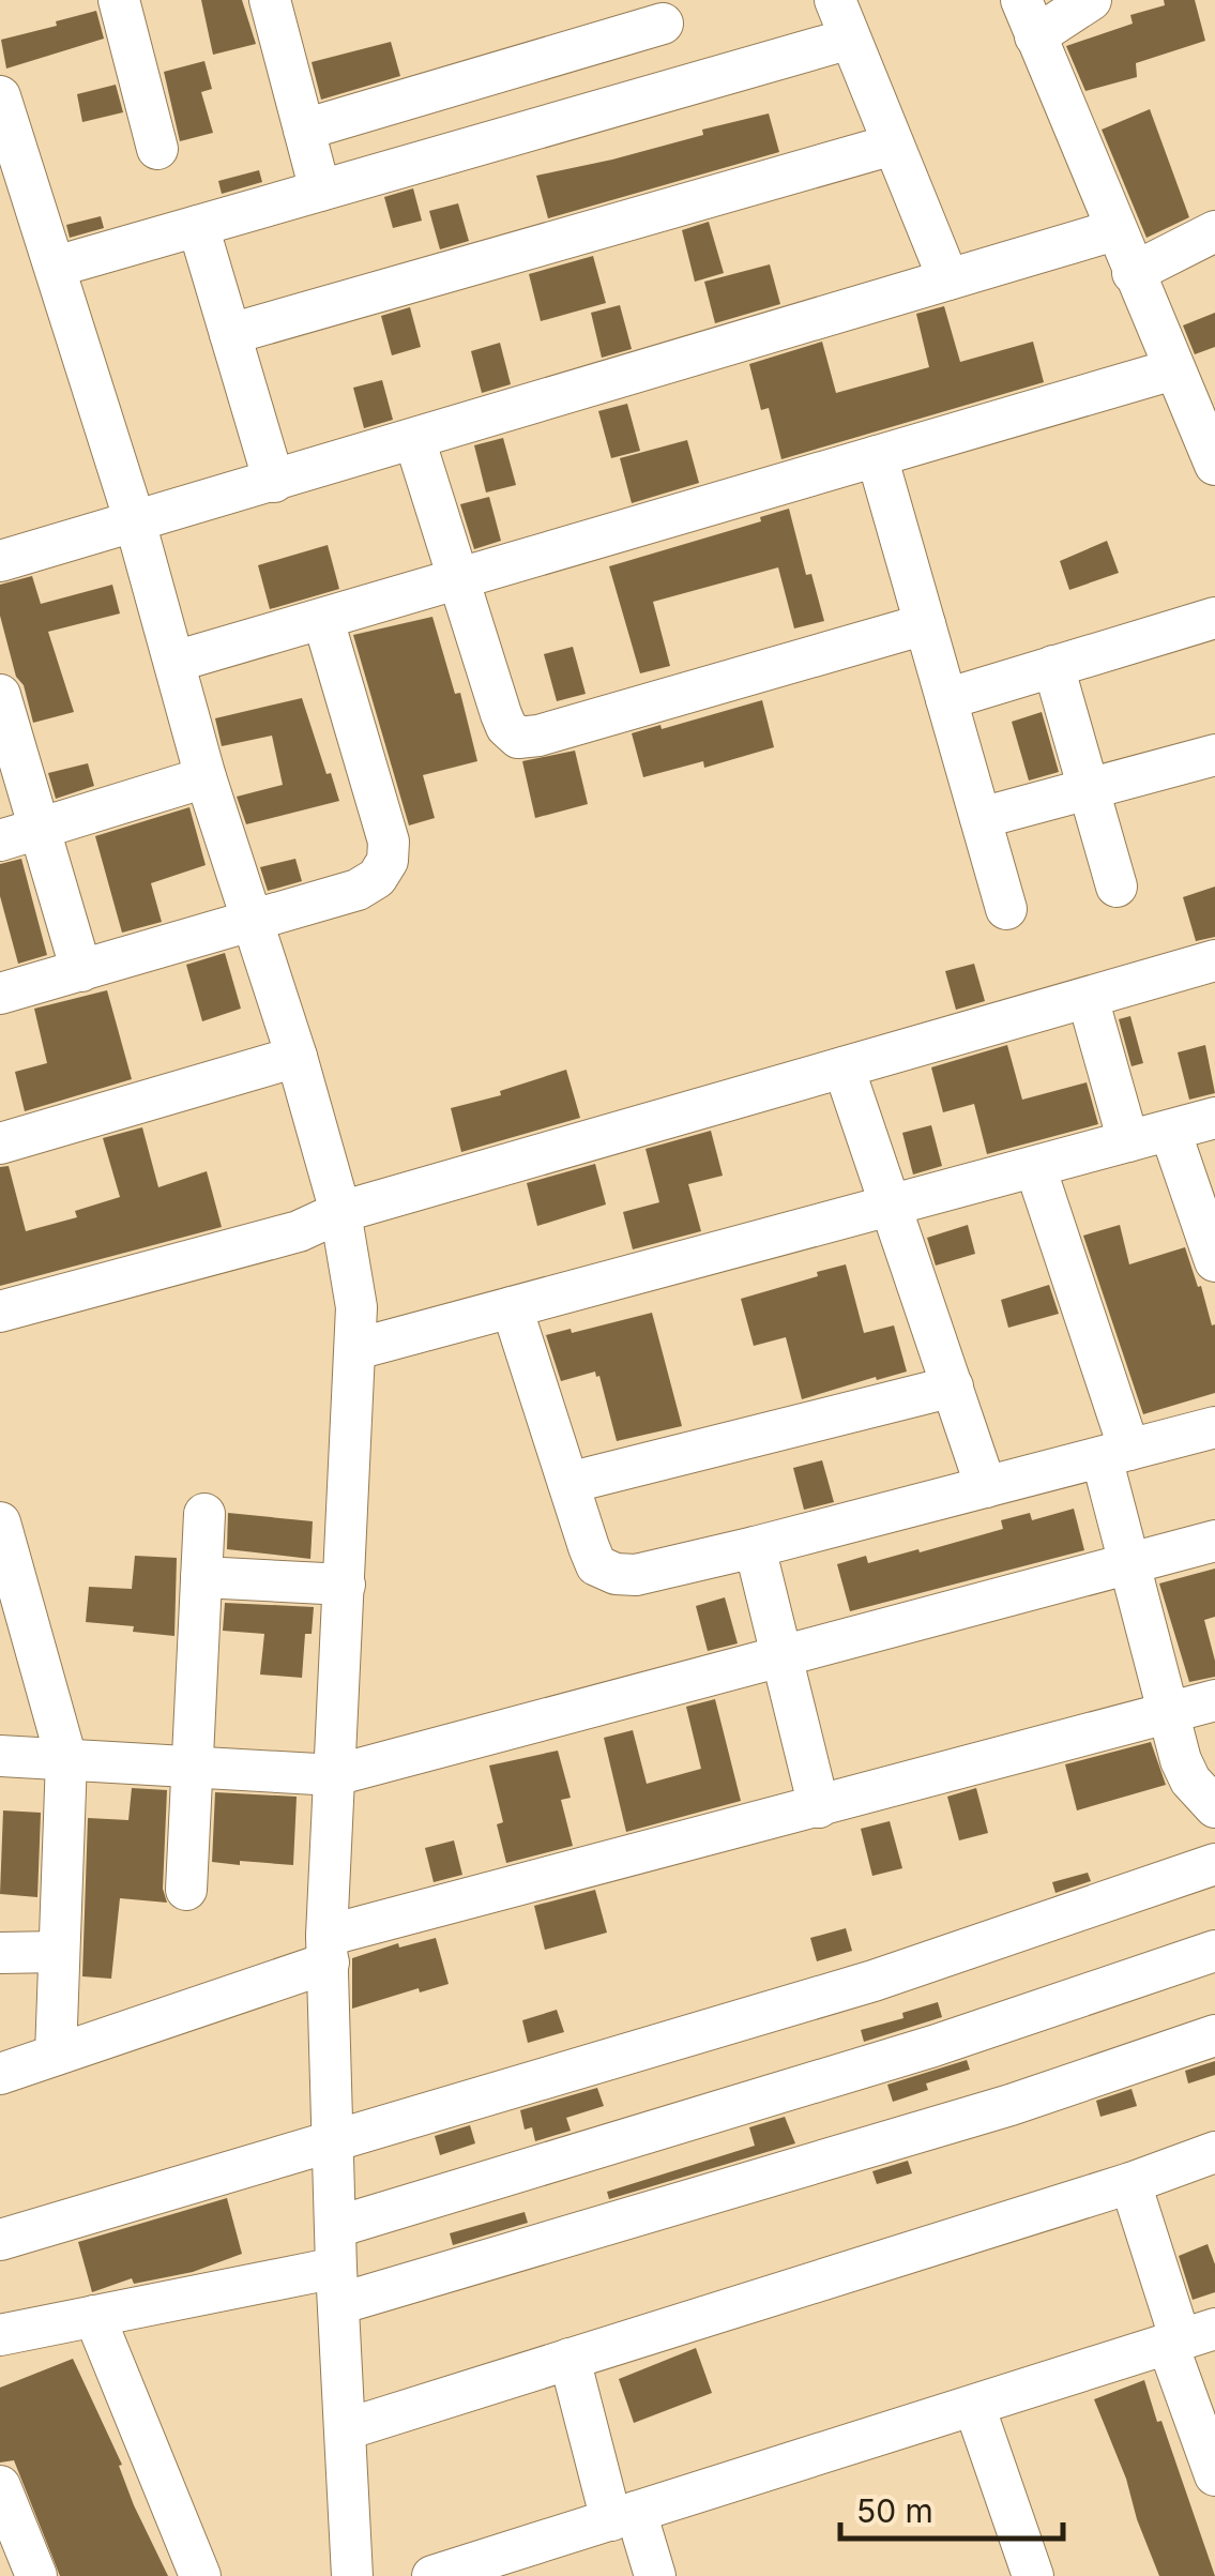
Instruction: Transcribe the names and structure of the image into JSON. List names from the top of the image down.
{
  "scale_bar": "50 m"
}
